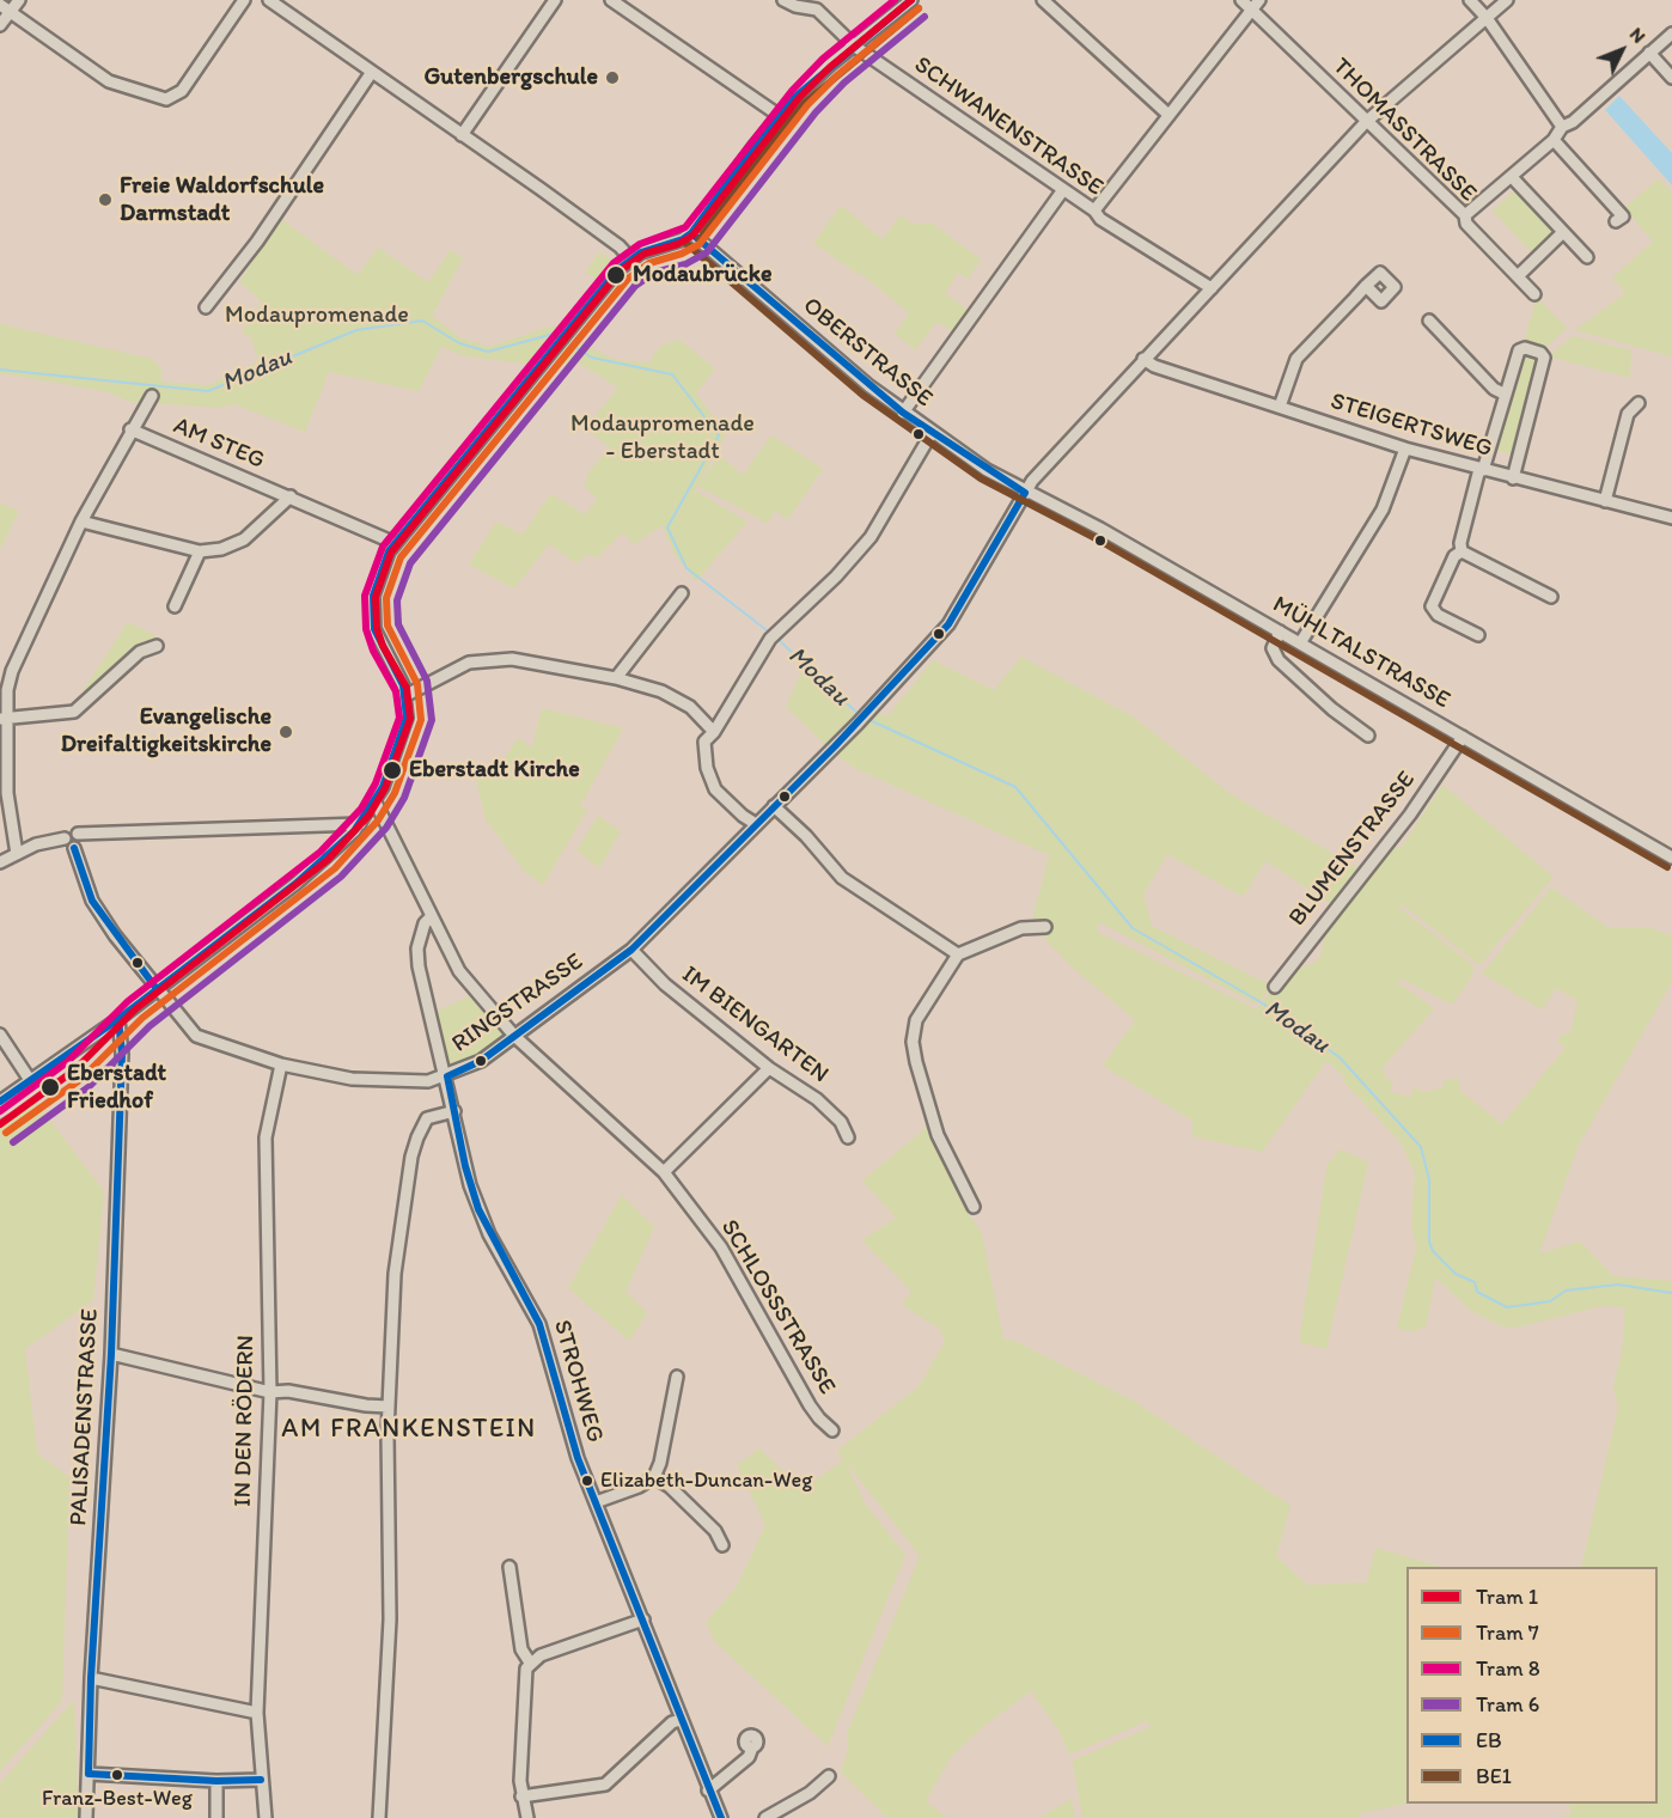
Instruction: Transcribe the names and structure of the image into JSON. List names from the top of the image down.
{
  "streets": {
    "street": [
      "SCHWANENSTRASSE",
      "THOMASSTRASSE",
      "OBERSTRASSE",
      "STEIGERTSWEG",
      "AM STEG",
      "MÜHLTALSTRASSE",
      "BLUMENSTRASSE",
      "RINGSTRASSE",
      "IM BIENGARTEN",
      "SCHLOSSSTRASSE",
      "STROHWEG",
      "PALISADENSTRASSE",
      "IN DEN RÖDERN"
    ]
  },
  "crossings": [
    ["SCHWANENSTRASSE", "RINGSTRASSE"],
    ["THOMASSTRASSE", "RINGSTRASSE"],
    ["OBERSTRASSE", "MÜHLTALSTRASSE"],
    ["OBERSTRASSE", "RINGSTRASSE"],
    ["STEIGERTSWEG", "RINGSTRASSE"],
    ["MÜHLTALSTRASSE", "BLUMENSTRASSE"],
    ["MÜHLTALSTRASSE", "RINGSTRASSE"],
    ["RINGSTRASSE", "IM BIENGARTEN"],
    ["RINGSTRASSE", "SCHLOSSSTRASSE"],
    ["RINGSTRASSE", "STROHWEG"],
    ["RINGSTRASSE", "IN DEN RÖDERN"],
    ["SCHLOSSSTRASSE", "STROHWEG"]
  ],
  "districts": ["AM FRANKENSTEIN"],
  "water": ["Modau"],
  "parks": ["Modaupromenade", "Modaupromenade - Eberstadt"],
  "places": [
    "Gutenbergschule",
    "Freie Waldorfschule Darmstadt",
    "Modaubrücke",
    "Evangelische Dreifaltigkeitskirche",
    "Eberstadt Kirche",
    "Eberstadt Friedhof",
    "Elizabeth-Duncan-Weg",
    "Franz-Best-Weg"
  ],
  "lines": [
    "tram line 1",
    "tram line 8",
    "transit line EB",
    "tram line 7",
    "transit line BE1",
    "tram line 6"
  ],
  "legend": [
    "Tram 1",
    "Tram 7",
    "Tram 8",
    "Tram 6",
    "EB",
    "BE1"
  ],
  "north": "top right"
}
